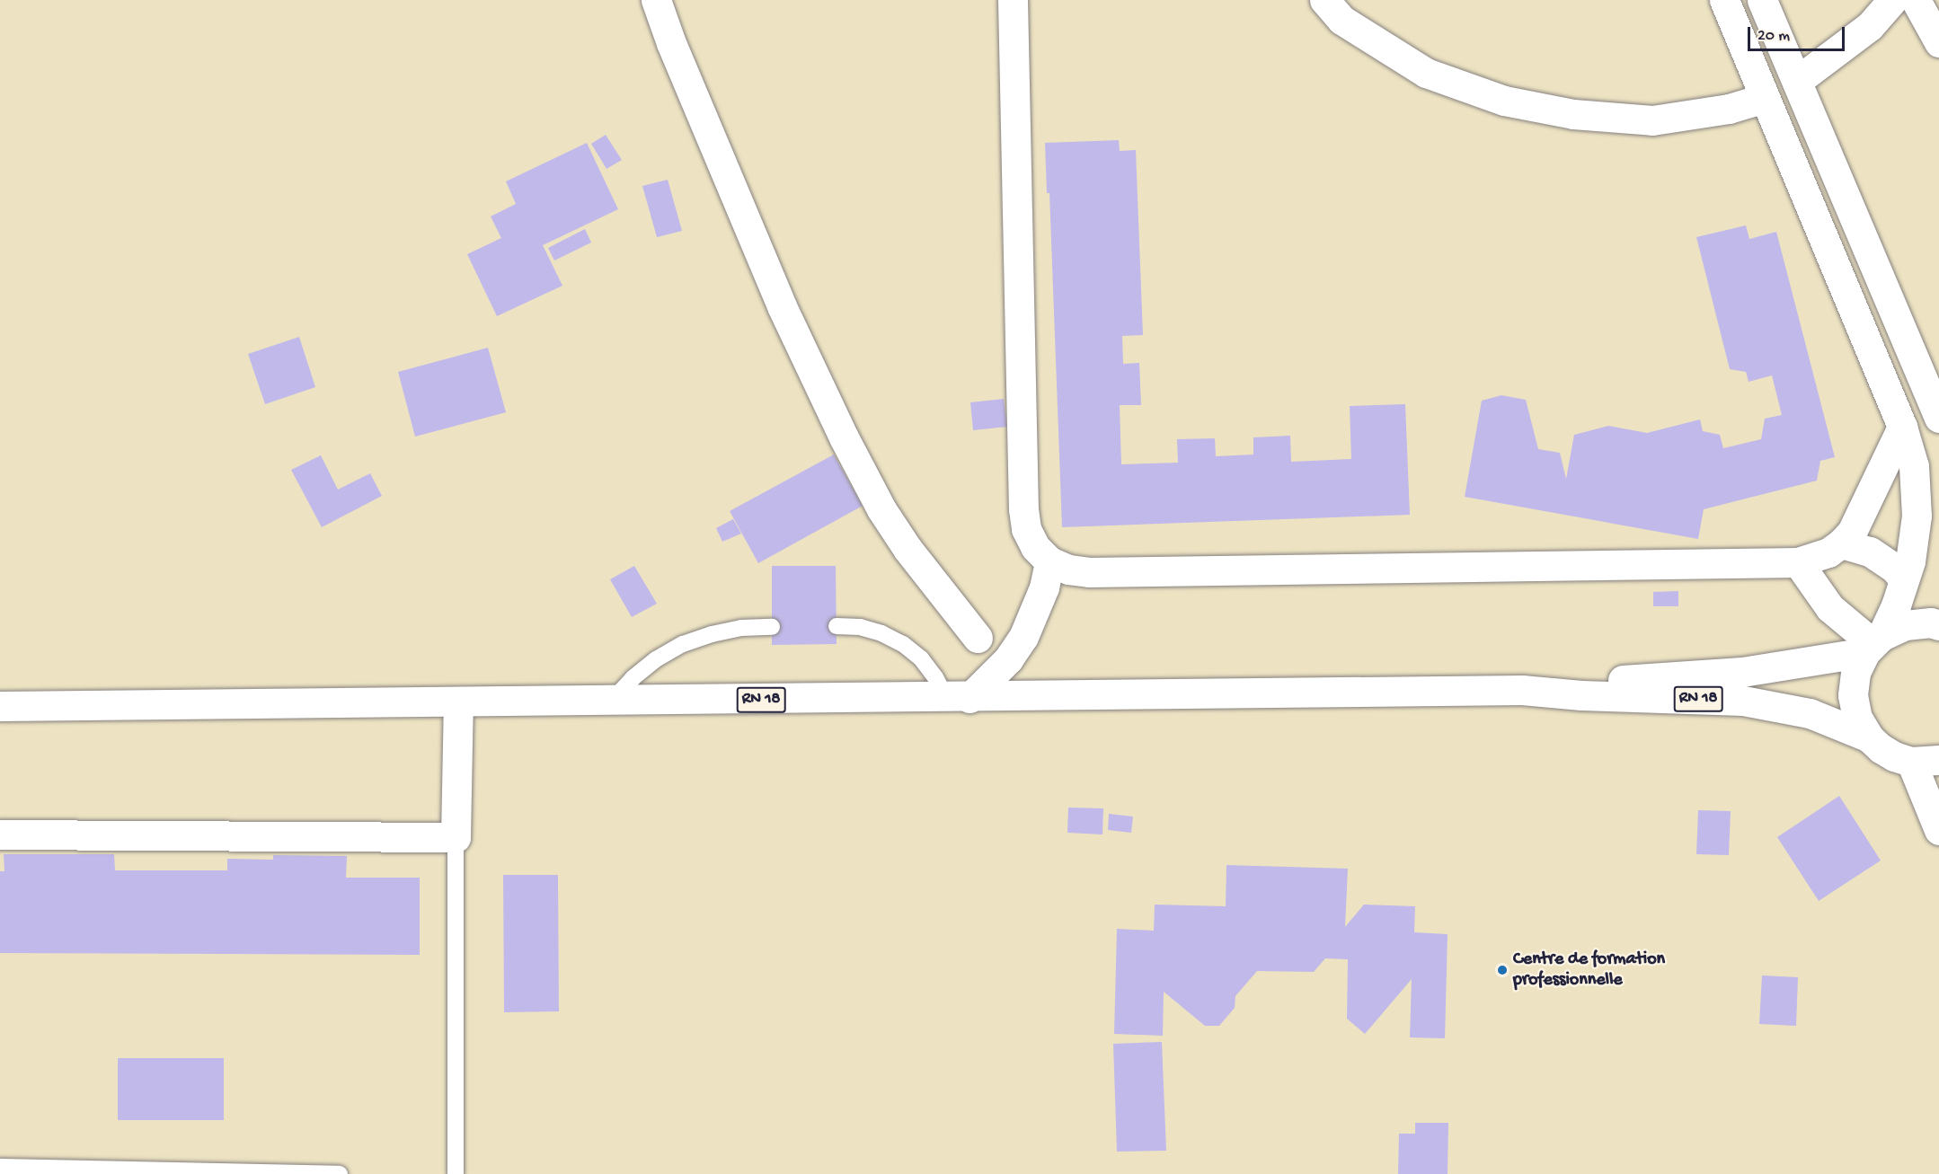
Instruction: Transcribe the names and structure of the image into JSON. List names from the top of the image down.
{
  "streets": {
    "street": ["RN 18"]
  },
  "places": ["Centre de formation professionnelle"],
  "scale_bar": "20 m"
}
